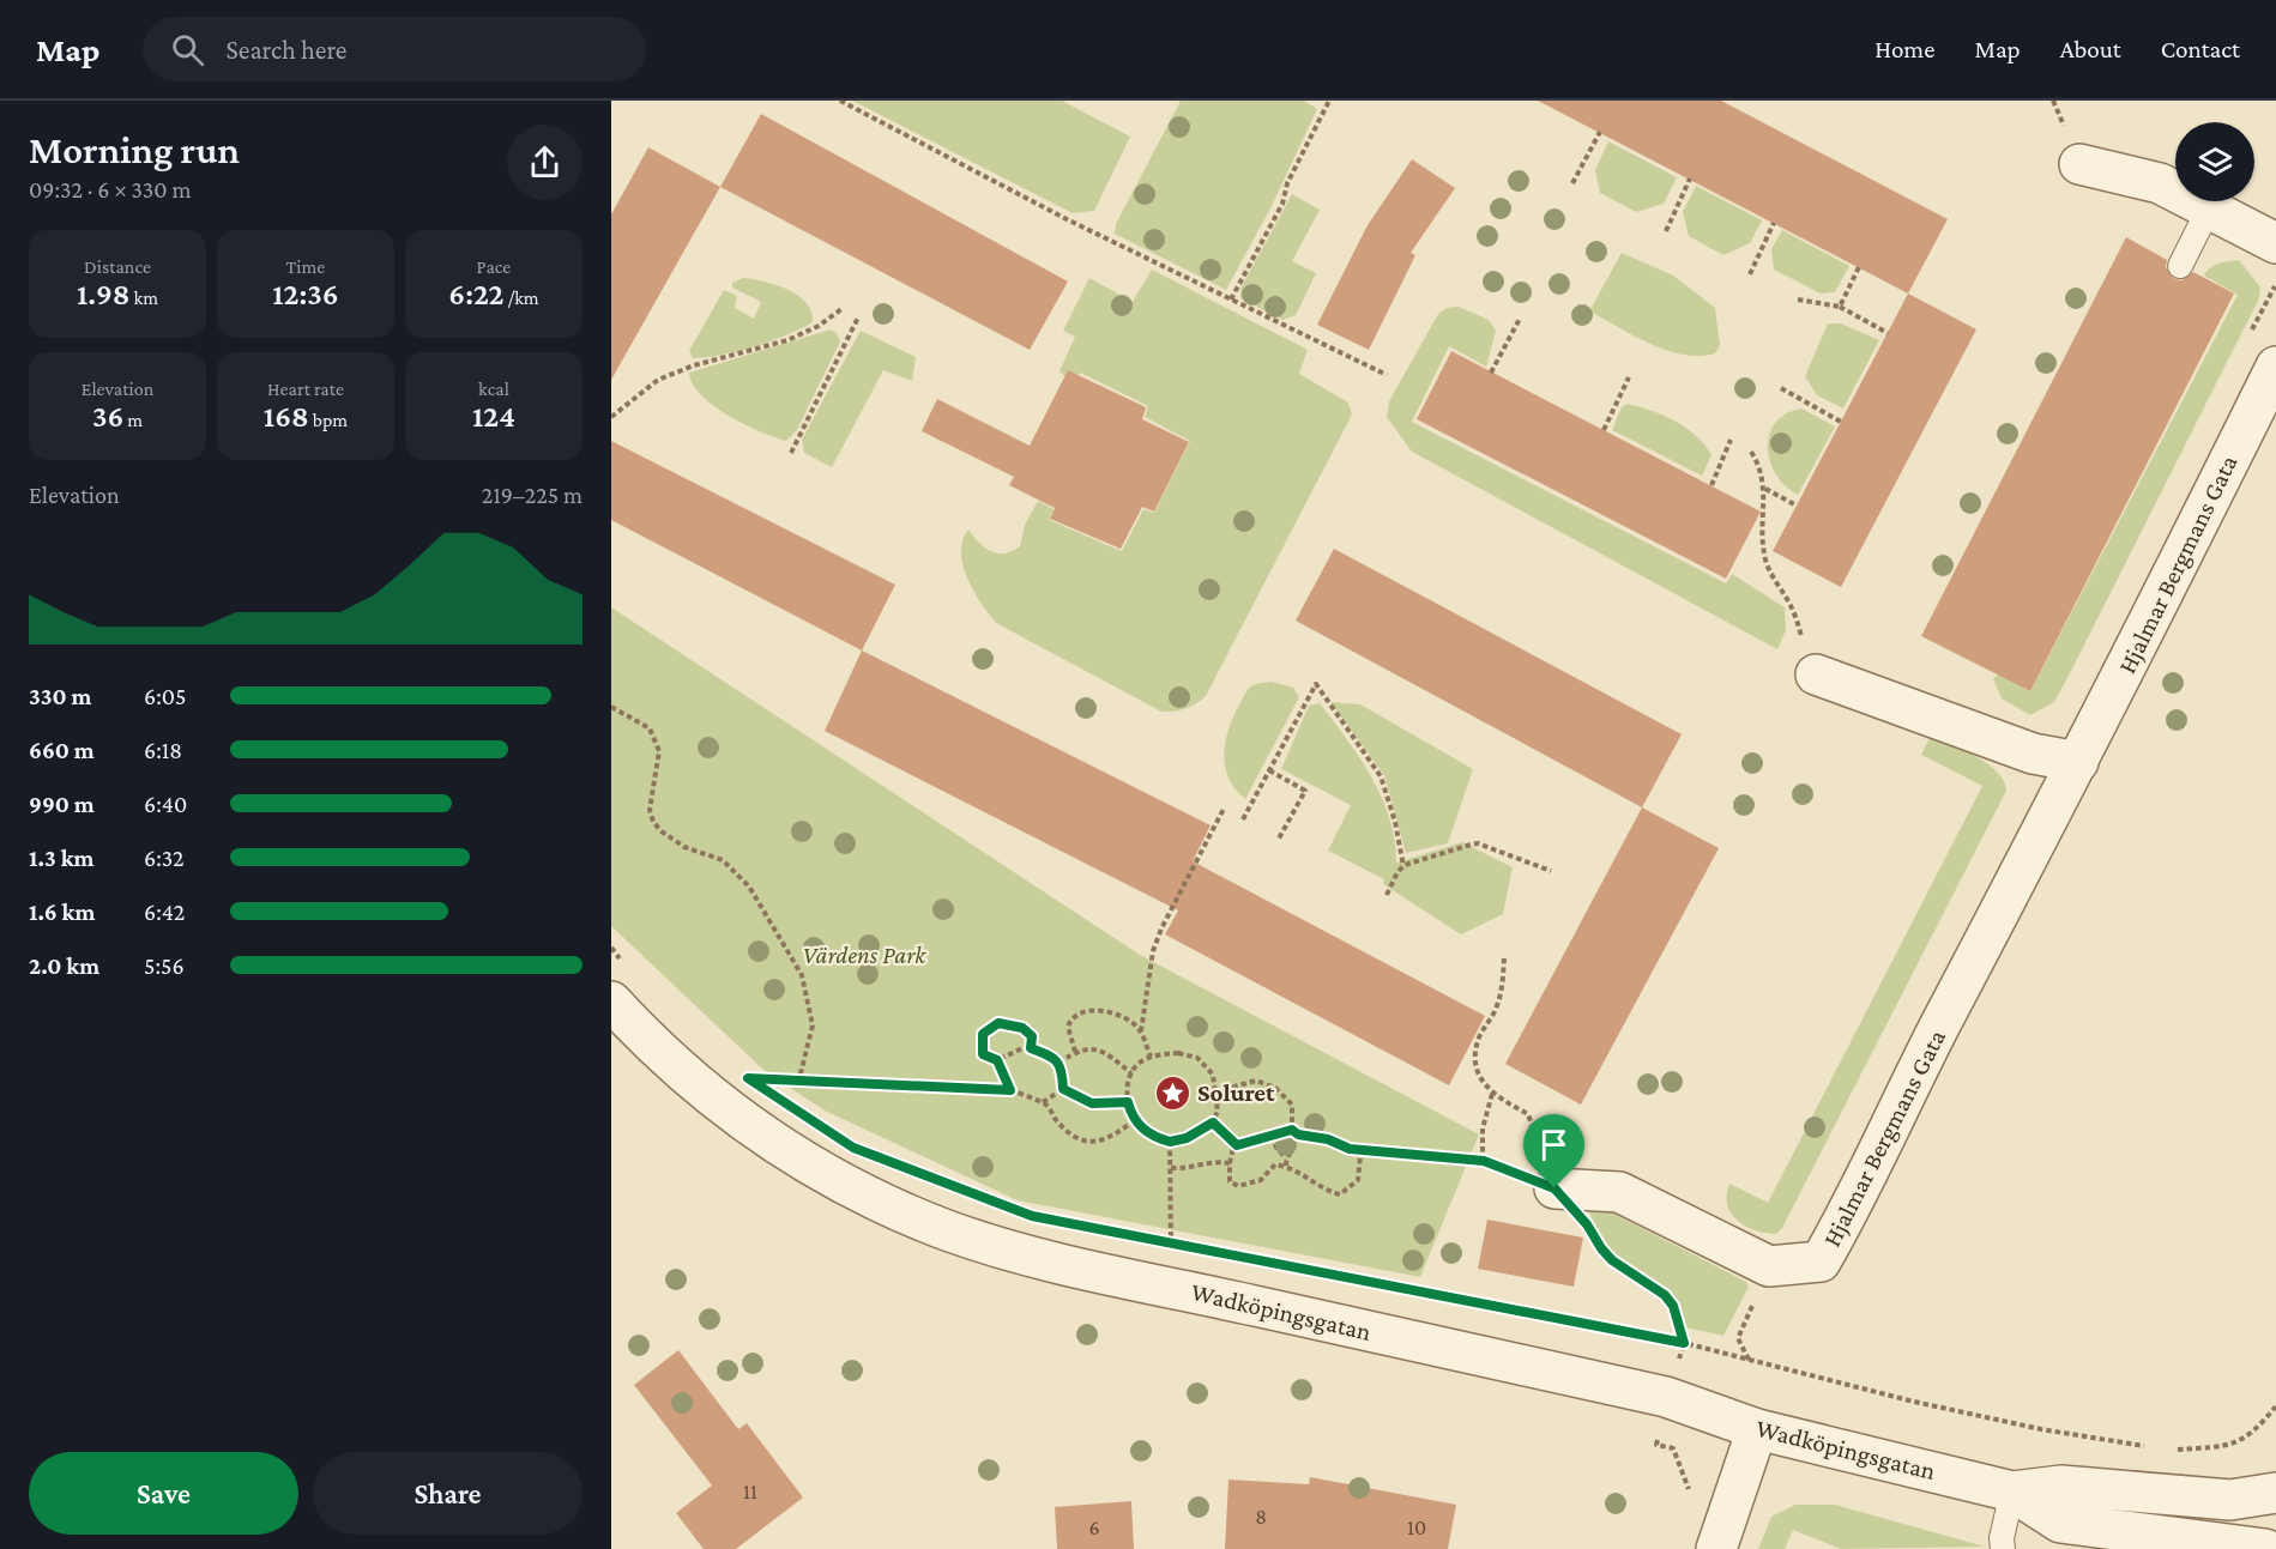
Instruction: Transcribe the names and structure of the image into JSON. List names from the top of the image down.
{
  "streets": {
    "street": ["Hjalmar Bergmans Gata", "Wadköpingsgatan"]
  },
  "parks": ["Värdens Park"],
  "places": {
    "place": ["Soluret"]
  },
  "house_numbers": [
    "11",
    "8",
    "6",
    "10"
  ],
  "page": {
    "header": "Map",
    "search": "Search here",
    "nav": [
      "Home",
      "Map",
      "About",
      "Contact"
    ],
    "heading": ["Morning run", "09:32 · 6 × 330 m"],
    "stats": [
      ["Distance", "1.98 km"],
      ["Time", "12:36"],
      ["Pace", "6:22 /km"],
      ["Elevation", "36 m"],
      ["Heart rate", "168 bpm"],
      ["kcal", "124"]
    ],
    "chart": ["Elevation", "219–225 m"],
    "list": [
      {
        "name": "330 m",
        "note": "6:05"
      },
      {
        "name": "660 m",
        "note": "6:18"
      },
      {
        "name": "990 m",
        "note": "6:40"
      },
      {
        "name": "1.3 km",
        "note": "6:32"
      },
      {
        "name": "1.6 km",
        "note": "6:42"
      },
      {
        "name": "2.0 km",
        "note": "5:56"
      }
    ],
    "buttons": ["Save", "Share"]
  }
}
